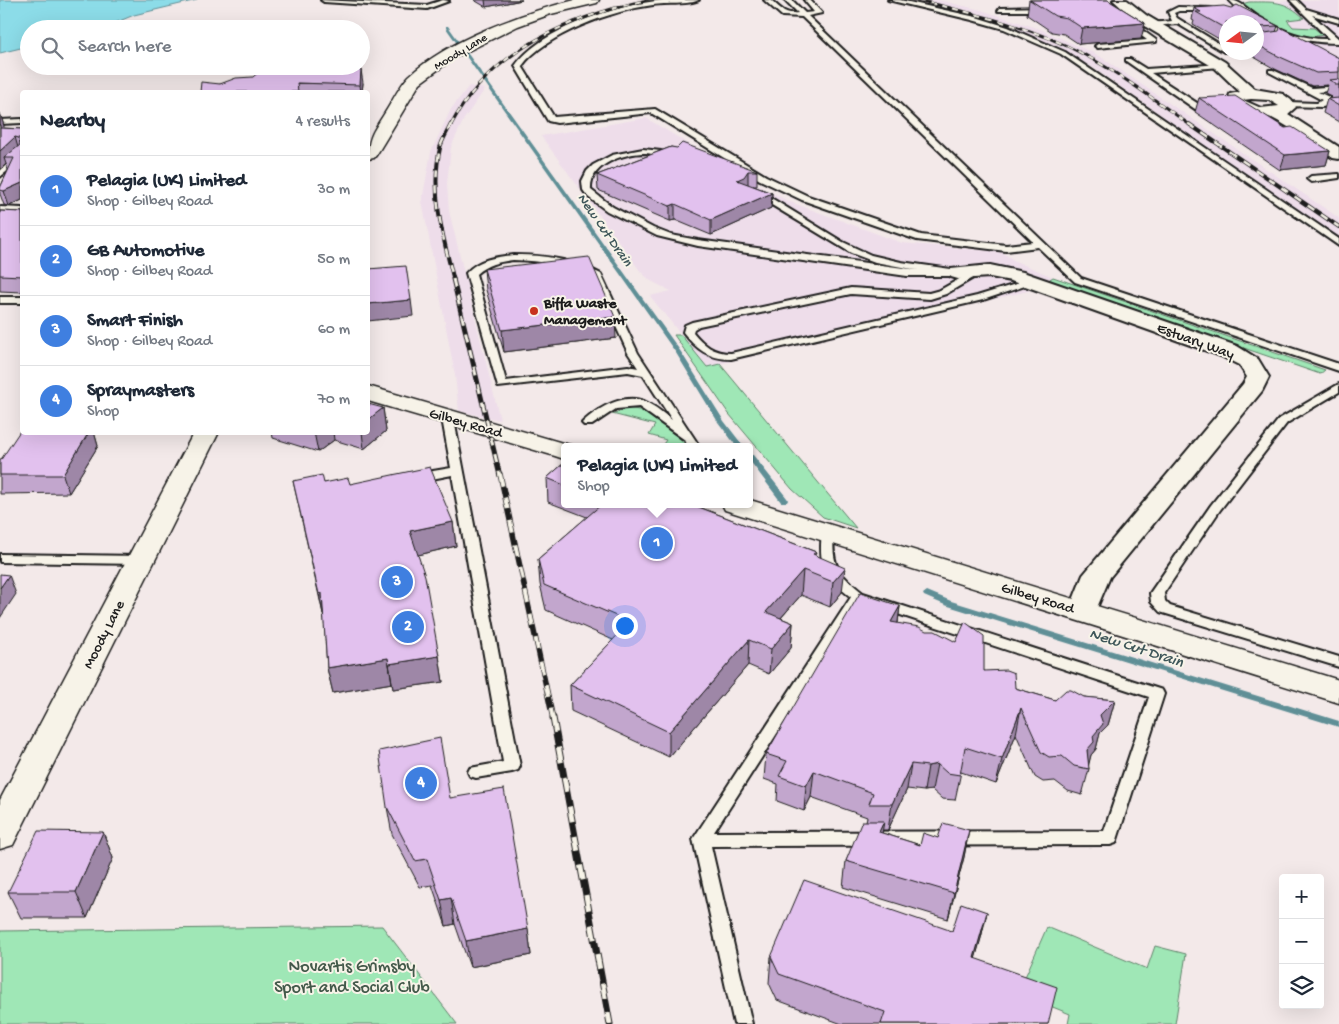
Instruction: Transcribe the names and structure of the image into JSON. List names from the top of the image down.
{
  "streets": {
    "street": ["Moody Lane", "Estuary Way", "Gilbey Road"]
  },
  "crossings": [
    ["Estuary Way", "Gilbey Road"]
  ],
  "water": ["New Cut Drain"],
  "parks": ["Novartis Grimsby Sport and Social Club"],
  "places": ["Biffa Waste Management"],
  "north": "left",
  "page": {
    "search": "Search here",
    "heading": ["Nearby", "4 results"],
    "list": [
      {
        "mark": "1",
        "name": "Pelagia (UK) Limited",
        "note": "Shop · Gilbey Road",
        "value": "30 m"
      },
      {
        "mark": "2",
        "name": "GB Automotive",
        "note": "Shop · Gilbey Road",
        "value": "50 m"
      },
      {
        "mark": "3",
        "name": "Smart Finish",
        "note": "Shop · Gilbey Road",
        "value": "60 m"
      },
      {
        "mark": "4",
        "name": "Spraymasters",
        "note": "Shop",
        "value": "70 m"
      }
    ],
    "popup": ["Pelagia (UK) Limited", "Shop"],
    "pins": [
      "1",
      "3",
      "2",
      "4"
    ],
    "map_buttons": ["+", "−"]
  }
}
